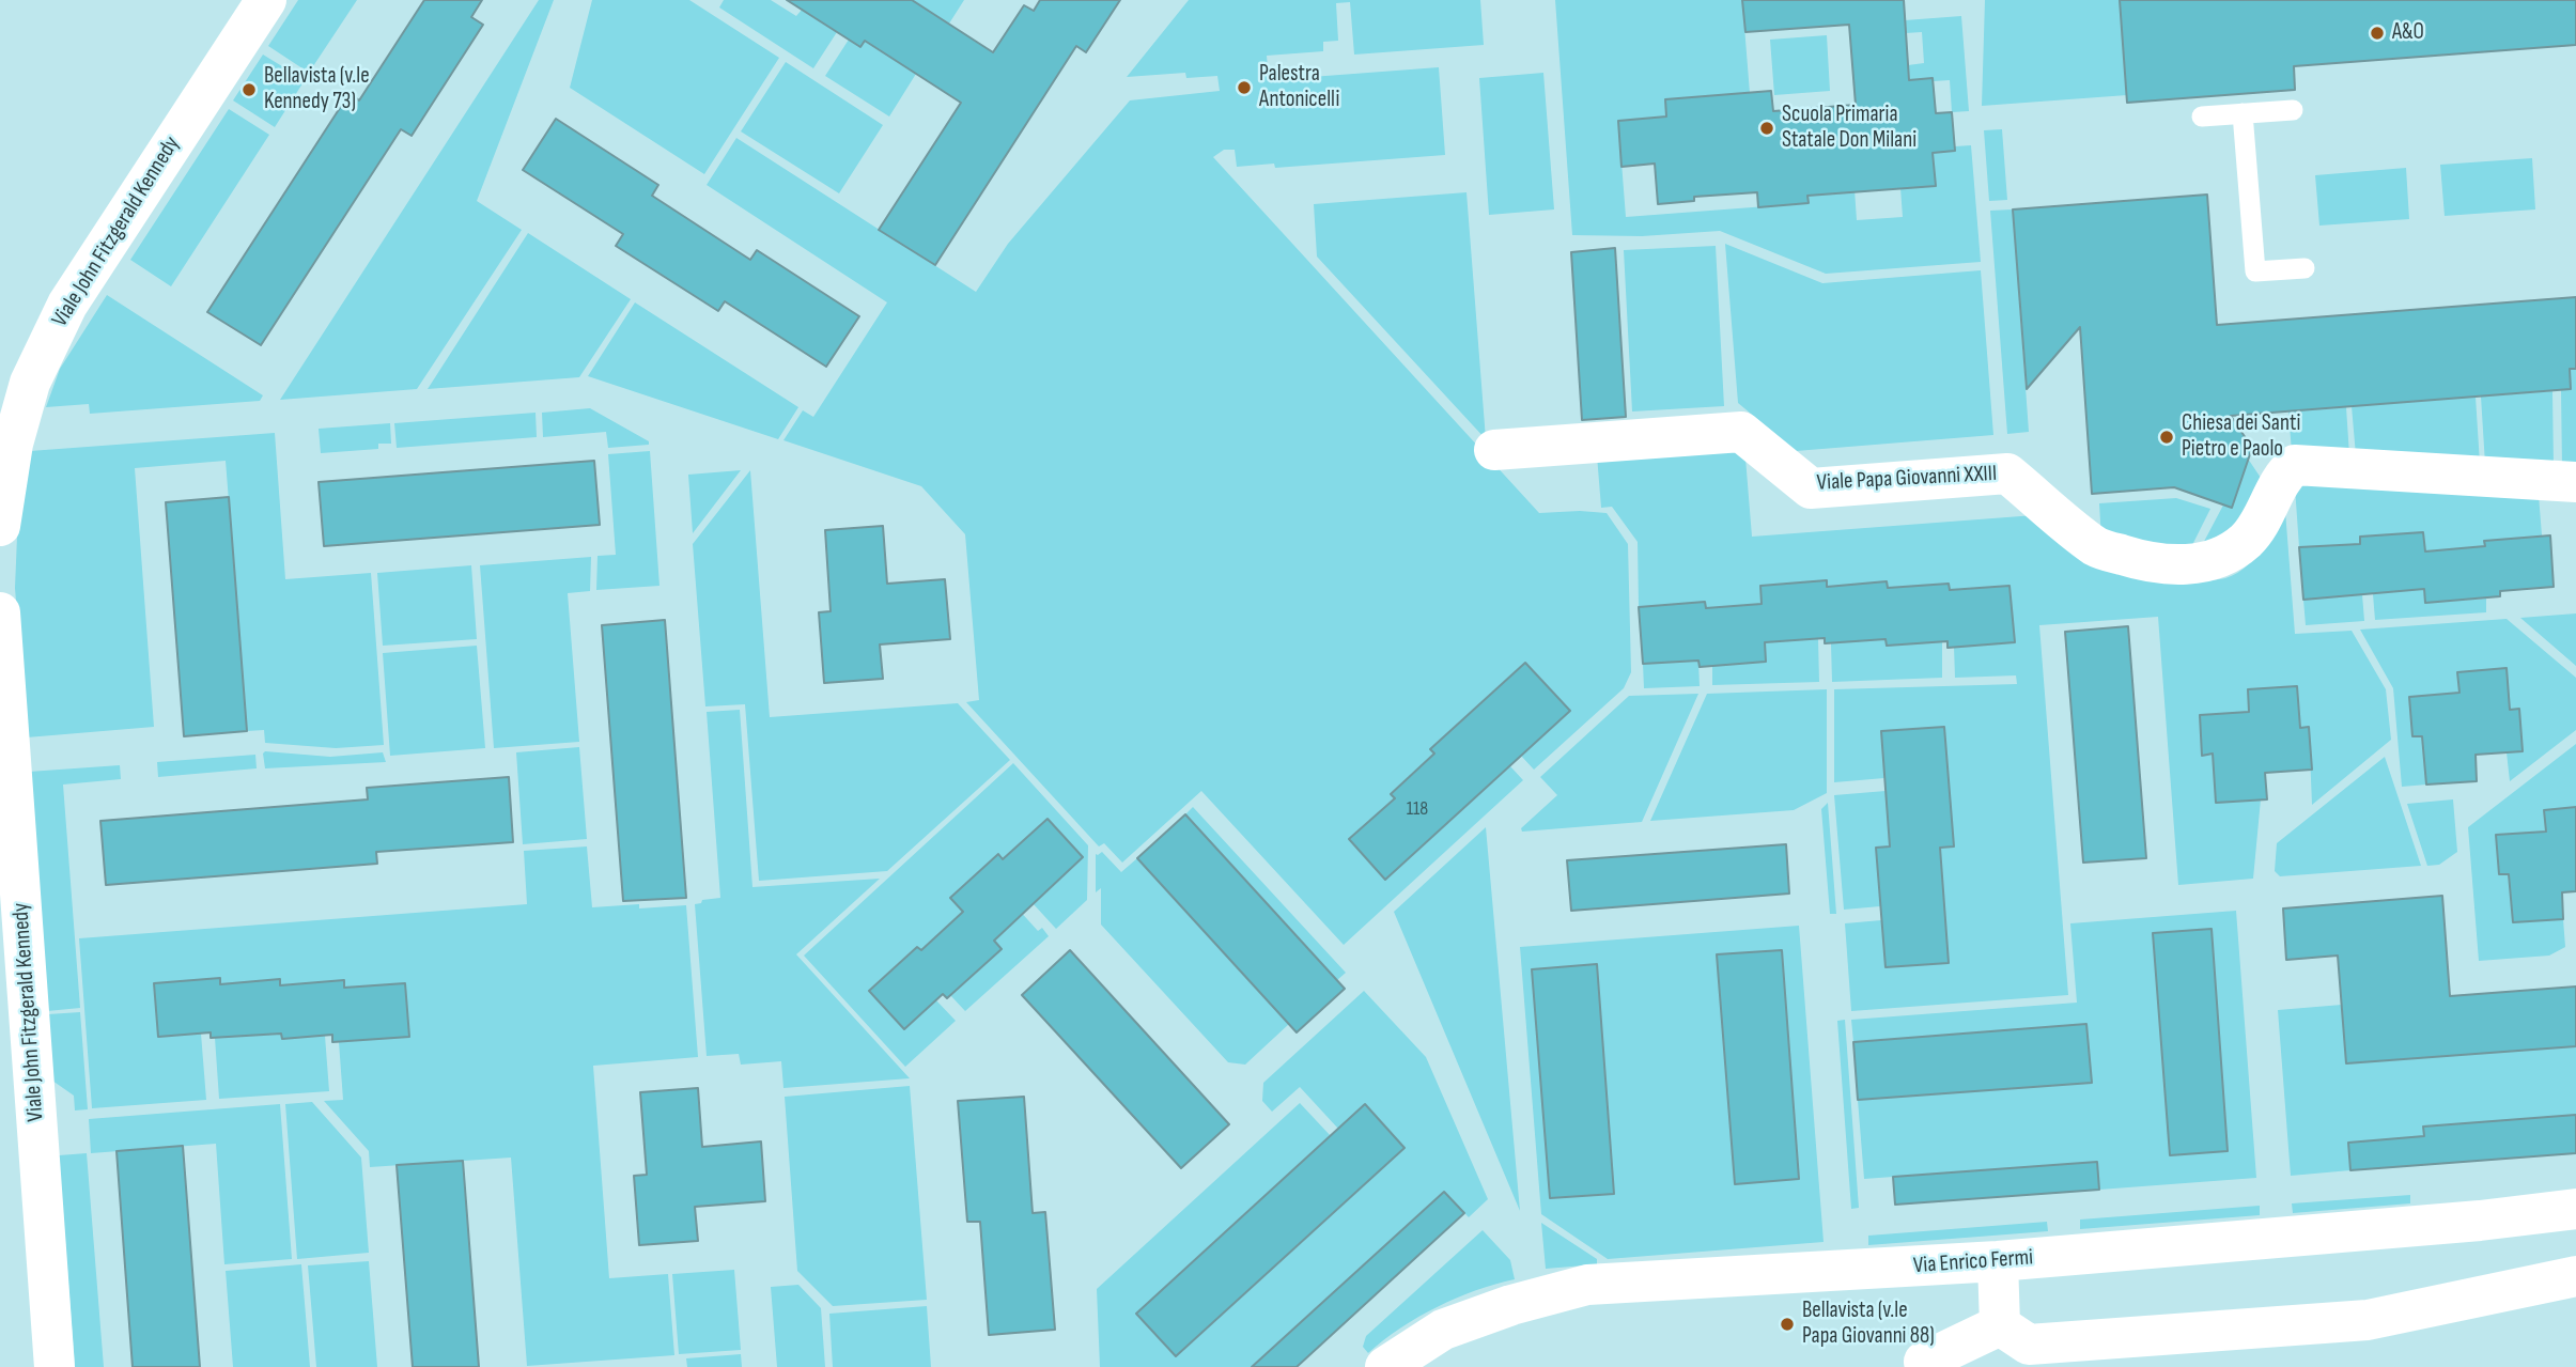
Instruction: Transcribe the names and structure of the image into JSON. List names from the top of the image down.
{
  "streets": {
    "street": ["Viale John Fitzgerald Kennedy", "Viale Papa Giovanni XXIII", "Via Enrico Fermi"]
  },
  "places": [
    "A&O",
    "Palestra Antonicelli",
    "Bellavista (v.le Kennedy 73)",
    "Scuola Primaria Statale Don Milani",
    "Chiesa dei Santi Pietro e Paolo",
    "Bellavista (v.le Papa Giovanni 88)"
  ],
  "house_numbers": ["118"]
}
